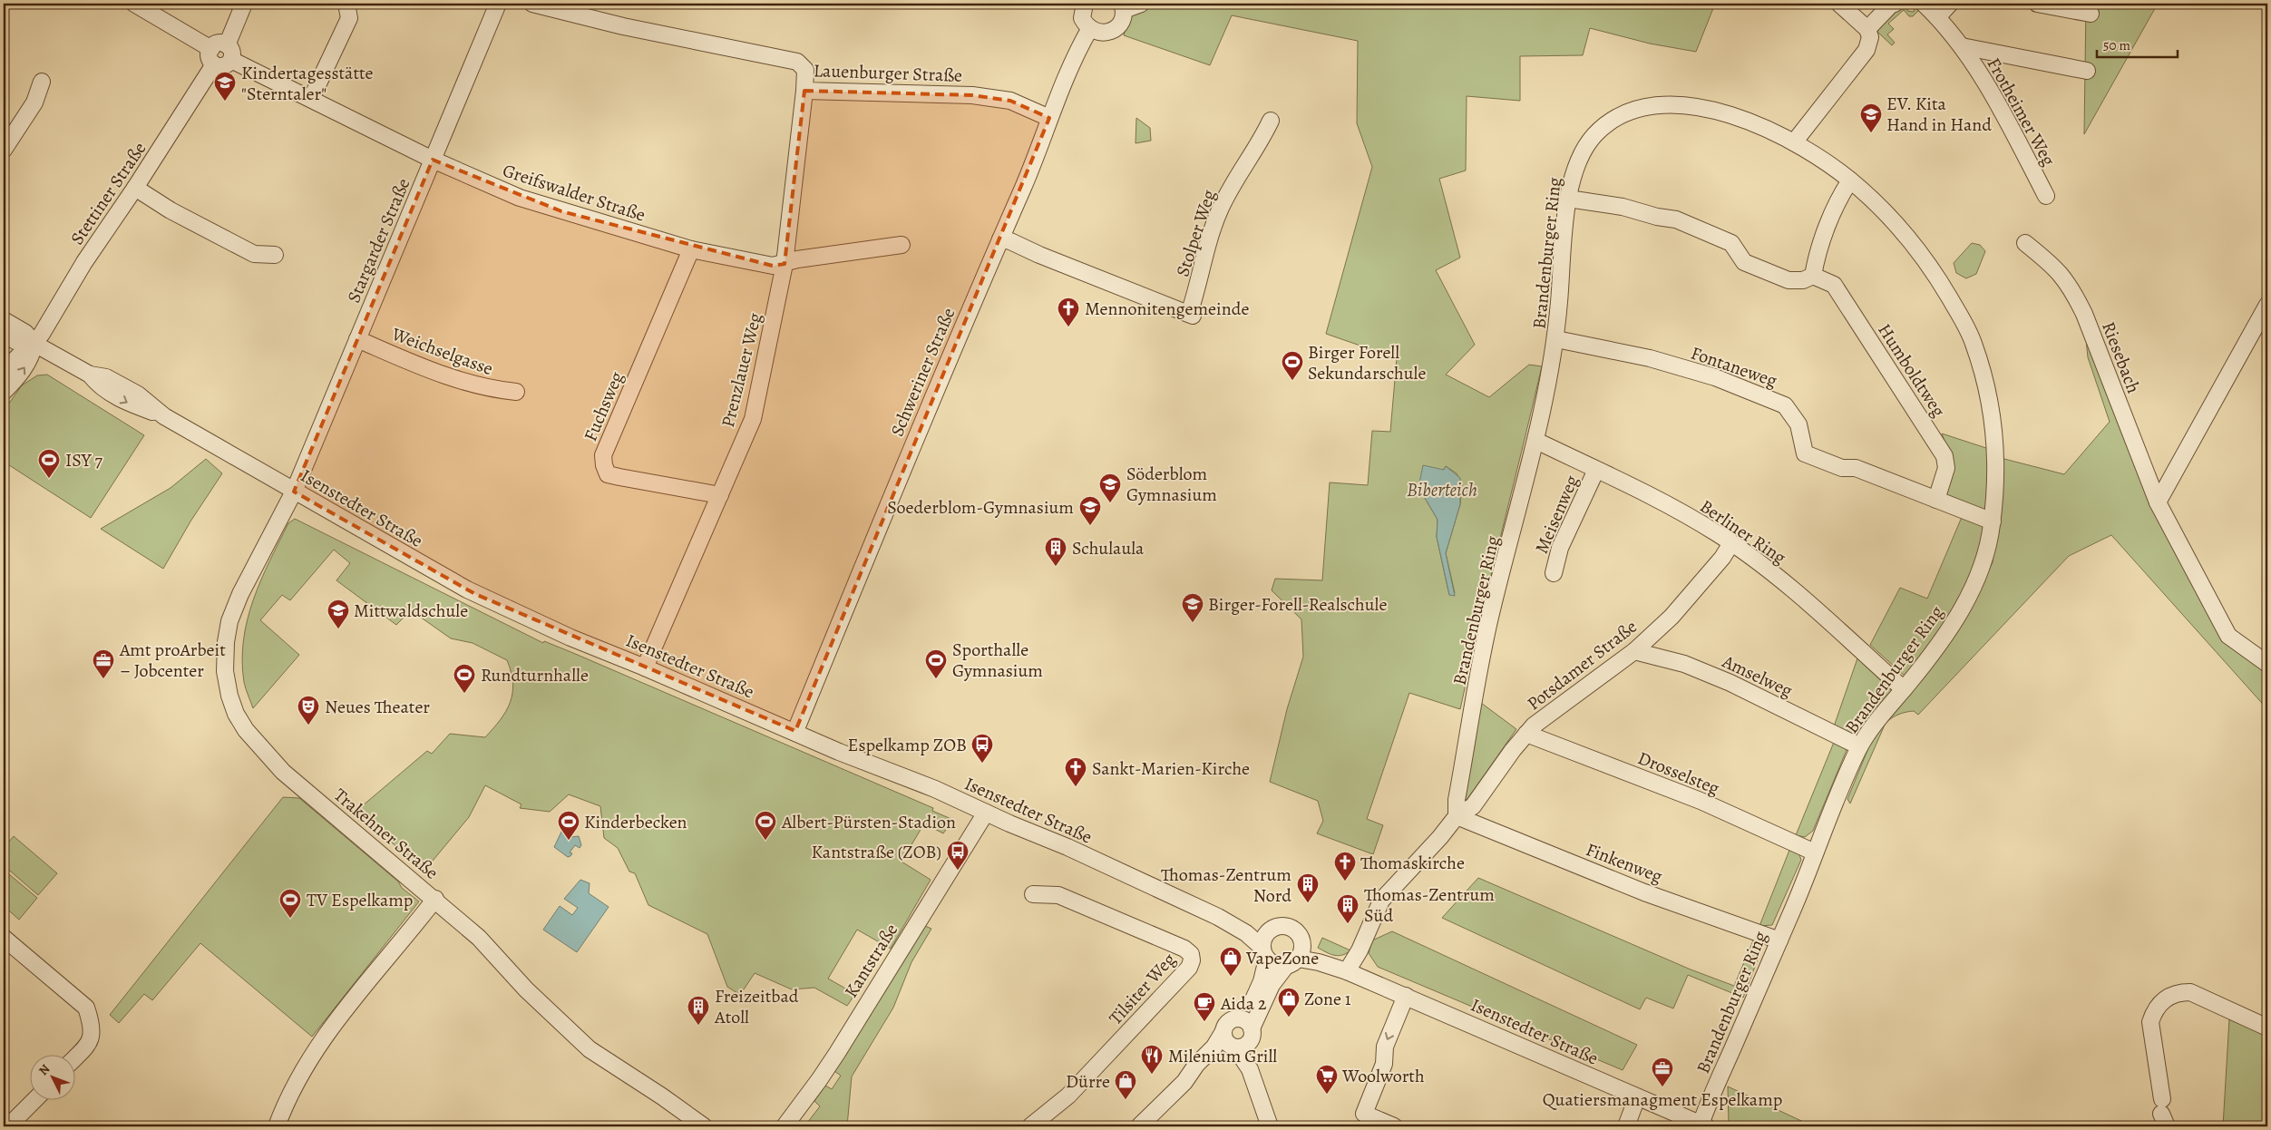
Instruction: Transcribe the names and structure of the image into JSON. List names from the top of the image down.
{
  "streets": {
    "street": [
      "Lauenburger Straße",
      "Frotheimer Weg",
      "Greifswalder Straße",
      "Stettiner Straße",
      "Stolper Weg",
      "Stargarder Straße",
      "Brandenburger Ring",
      "Weichselgasse",
      "Riesebach",
      "Fontaneweg",
      "Prenzlauer Weg",
      "Humboldtweg",
      "Schweriner Straße",
      "Fuchsweg",
      "Isenstedter Straße",
      "Meisenweg",
      "Berliner Ring",
      "Potsdamer Straße",
      "Amselweg",
      "Drosselsteg",
      "Trakehner Straße",
      "Finkenweg",
      "Kantstraße",
      "Tilsiter Weg"
    ]
  },
  "crossings": [
    ["Lauenburger Straße", "Prenzlauer Weg"],
    ["Lauenburger Straße", "Schweriner Straße"],
    ["Greifswalder Straße", "Stargarder Straße"],
    ["Greifswalder Straße", "Prenzlauer Weg"],
    ["Greifswalder Straße", "Fuchsweg"],
    ["Stettiner Straße", "Isenstedter Straße"],
    ["Stolper Weg", "Schweriner Straße"],
    ["Stargarder Straße", "Weichselgasse"],
    ["Stargarder Straße", "Isenstedter Straße"],
    ["Stargarder Straße", "Trakehner Straße"],
    ["Brandenburger Ring", "Fontaneweg"],
    ["Brandenburger Ring", "Isenstedter Straße"],
    ["Brandenburger Ring", "Berliner Ring"],
    ["Brandenburger Ring", "Potsdamer Straße"],
    ["Brandenburger Ring", "Amselweg"],
    ["Brandenburger Ring", "Drosselsteg"],
    ["Brandenburger Ring", "Finkenweg"],
    ["Fontaneweg", "Humboldtweg"],
    ["Prenzlauer Weg", "Fuchsweg"],
    ["Prenzlauer Weg", "Isenstedter Straße"],
    ["Schweriner Straße", "Isenstedter Straße"],
    ["Isenstedter Straße", "Trakehner Straße"],
    ["Isenstedter Straße", "Kantstraße"],
    ["Meisenweg", "Berliner Ring"],
    ["Berliner Ring", "Potsdamer Straße"],
    ["Potsdamer Straße", "Amselweg"],
    ["Potsdamer Straße", "Drosselsteg"],
    ["Potsdamer Straße", "Finkenweg"]
  ],
  "water": ["Biberteich"],
  "places": {
    "school or university": [
      "Kindertagesstätte \"Sterntaler\"",
      "EV. Kita Hand in Hand",
      "Söderblom Gymnasium",
      "Soederblom-Gymnasium",
      "Birger-Forell-Realschule",
      "Mittwaldschule"
    ],
    "church": ["Mennonitengemeinde", "Sankt-Marien-Kirche", "Thomaskirche"],
    "sports": [
      "Birger Forell Sekundarschule",
      "ISY 7",
      "Sporthalle Gymnasium",
      "Rundturnhalle",
      "Kinderbecken",
      "Albert-Pürsten-Stadion",
      "TV Espelkamp"
    ],
    "building": [
      "Schulaula",
      "Thomas-Zentrum Nord",
      "Thomas-Zentrum Süd",
      "Freizeitbad Atoll"
    ],
    "office": ["Amt proArbeit – Jobcenter", "Quatiersmanagment Espelkamp"],
    "theatre": ["Neues Theater"],
    "bus stop": ["Espelkamp ZOB", "Kantstraße (ZOB)"],
    "shop": ["VapeZone", "Zone 1", "Dürre"],
    "cafe": ["Aida 2"],
    "restaurant": ["Milenium Grill"],
    "supermarket": ["Woolworth"]
  },
  "scale_bar": "50 m",
  "north": "top left"
}
